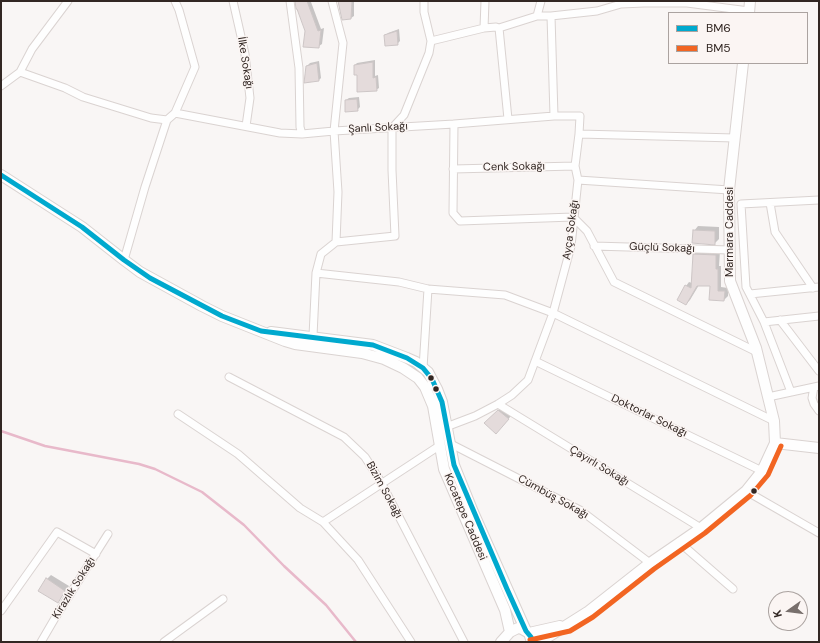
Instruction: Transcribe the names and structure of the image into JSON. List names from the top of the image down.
{
  "streets": {
    "main road": ["Marmara Caddesi", "Kocatepe Caddesi"],
    "street": [
      "İlke Sokağı",
      "Şanlı Sokağı",
      "Cenk Sokağı",
      "Ayça Sokağı",
      "Güçlü Sokağı",
      "Doktorlar Sokağı",
      "Çayırlı Sokağı",
      "Bizim Sokağı",
      "Cümbüş Sokağı",
      "Kirazlık Sokağı"
    ]
  },
  "crossings": [
    ["İlke Sokağı", "Şanlı Sokağı"],
    ["Şanlı Sokağı", "Ayça Sokağı"],
    ["Cenk Sokağı", "Ayça Sokağı"],
    ["Ayça Sokağı", "Doktorlar Sokağı"],
    ["Ayça Sokağı", "Çayırlı Sokağı"],
    ["Ayça Sokağı", "Kocatepe Caddesi"],
    ["Marmara Caddesi", "Güçlü Sokağı"],
    ["Marmara Caddesi", "Doktorlar Sokağı"],
    ["Marmara Caddesi", "Çayırlı Sokağı"],
    ["Marmara Caddesi", "Cümbüş Sokağı"],
    ["Marmara Caddesi", "Kocatepe Caddesi"],
    ["Cümbüş Sokağı", "Kocatepe Caddesi"]
  ],
  "lines": ["transit line BM6", "transit line BM5"],
  "legend": ["BM6", "BM5"],
  "north": "left"
}
